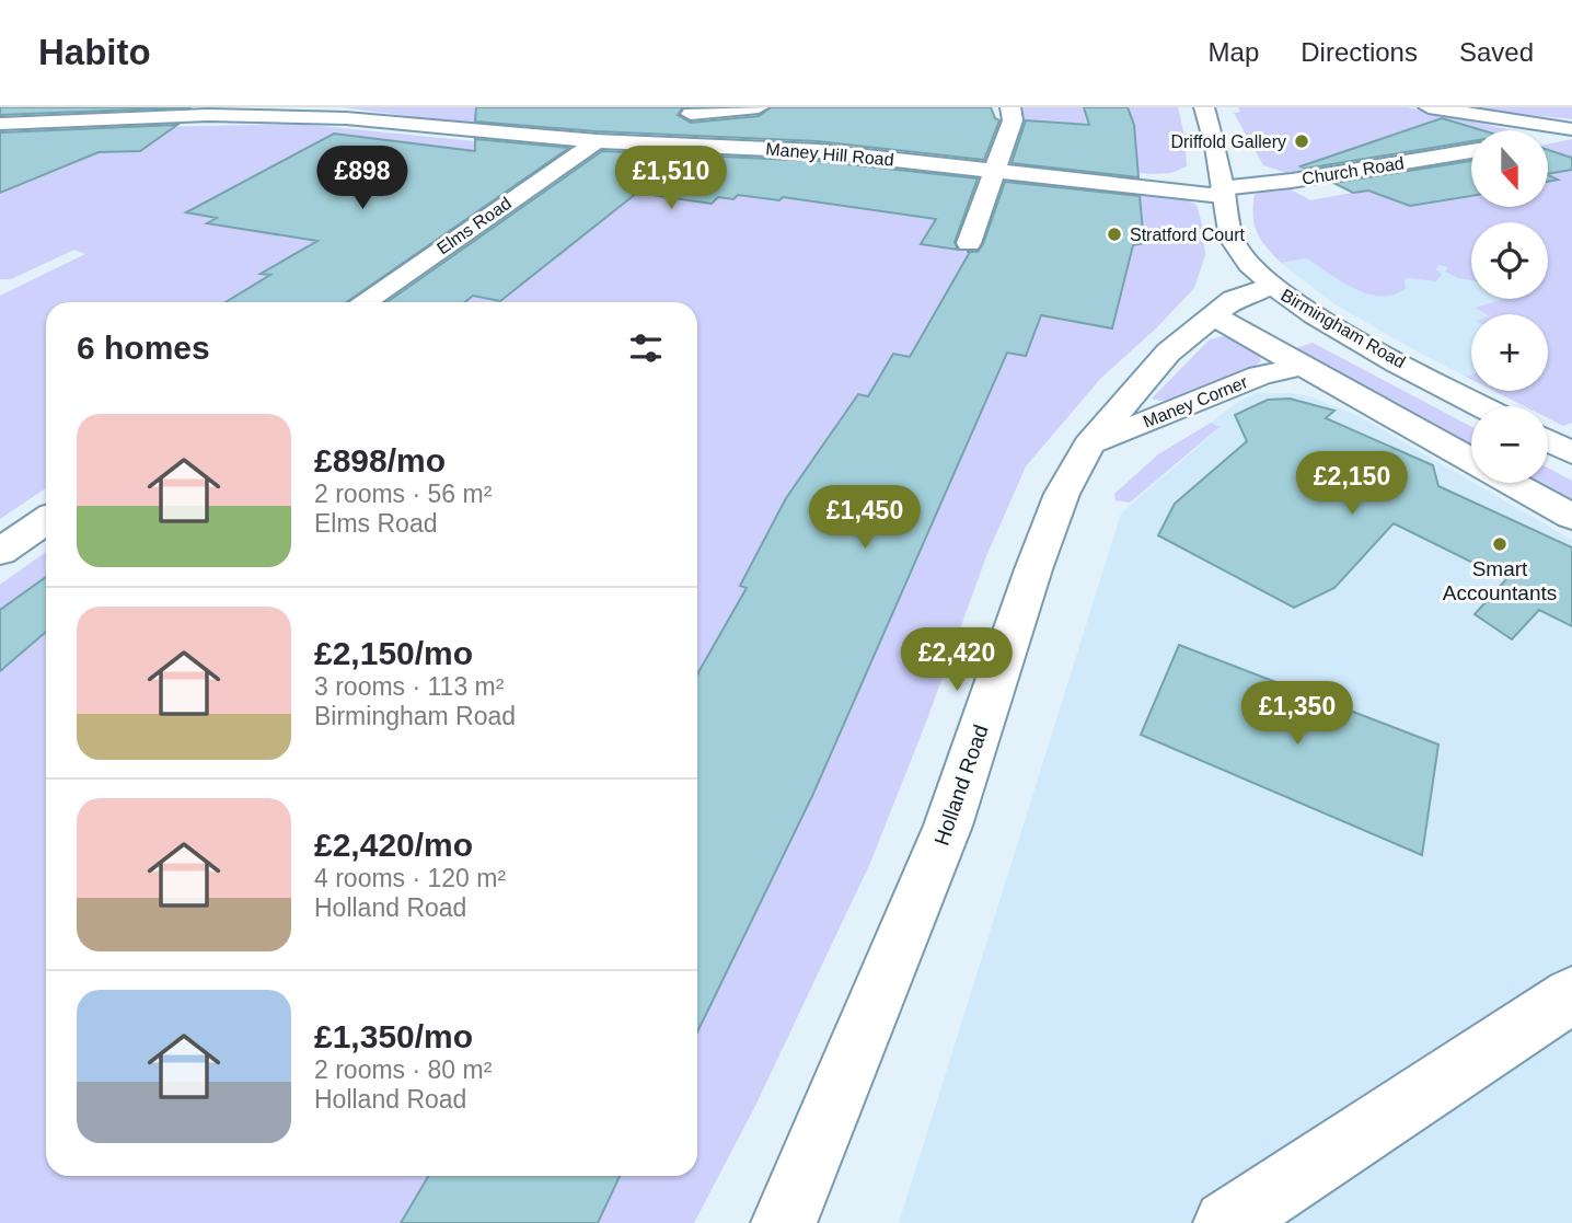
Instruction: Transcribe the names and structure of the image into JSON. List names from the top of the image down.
{
  "streets": {
    "street": [
      "Maney Hill Road",
      "Church Road",
      "Elms Road",
      "Birmingham Road",
      "Maney Corner",
      "Holland Road"
    ]
  },
  "crossings": [
    ["Maney Hill Road", "Church Road"],
    ["Maney Hill Road", "Elms Road"],
    ["Maney Hill Road", "Birmingham Road"],
    ["Church Road", "Birmingham Road"],
    ["Birmingham Road", "Holland Road"],
    ["Maney Corner", "Holland Road"]
  ],
  "places": ["Driffold Gallery", "Stratford Court", "Smart Accountants"],
  "north": "bottom",
  "page": {
    "header": "Habito",
    "nav": ["Map", "Directions", "Saved"],
    "map_buttons": ["+", "−"],
    "price": [
      "£898",
      "£1,510",
      "£2,150",
      "£1,450",
      "£2,420",
      "£1,350"
    ],
    "heading": "6 homes",
    "list": [
      {
        "name": "£898/mo",
        "note": "2 rooms · 56 m² · Elms Road"
      },
      {
        "name": "£2,150/mo",
        "note": "3 rooms · 113 m² · Birmingham Road"
      },
      {
        "name": "£2,420/mo",
        "note": "4 rooms · 120 m² · Holland Road"
      },
      {
        "name": "£1,350/mo",
        "note": "2 rooms · 80 m² · Holland Road"
      }
    ]
  }
}
